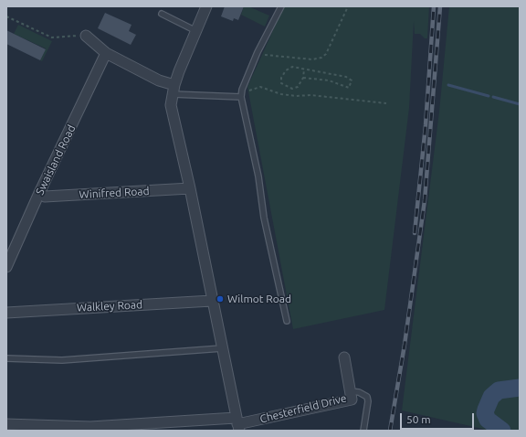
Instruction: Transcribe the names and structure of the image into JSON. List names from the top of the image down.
{
  "streets": {
    "street": [
      "Swaisland Road",
      "Winifred Road",
      "Walkley Road",
      "Chesterfield Drive"
    ]
  },
  "crossings": [
    ["Swaisland Road", "Winifred Road"]
  ],
  "places": ["Wilmot Road"],
  "scale_bar": "50 m"
}
